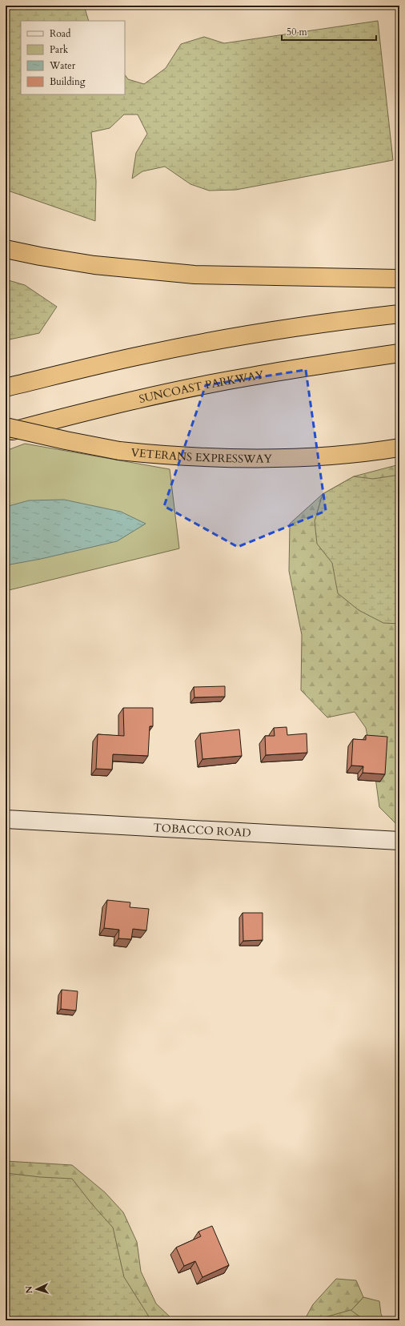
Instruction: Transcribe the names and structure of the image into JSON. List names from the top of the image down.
{
  "streets": {
    "highway": ["SUNCOAST PARKWAY", "VETERANS EXPRESSWAY"],
    "street": ["TOBACCO ROAD"]
  },
  "legend": [
    "Road",
    "Park",
    "Water",
    "Building"
  ],
  "scale_bar": "50 m",
  "north": "left"
}
